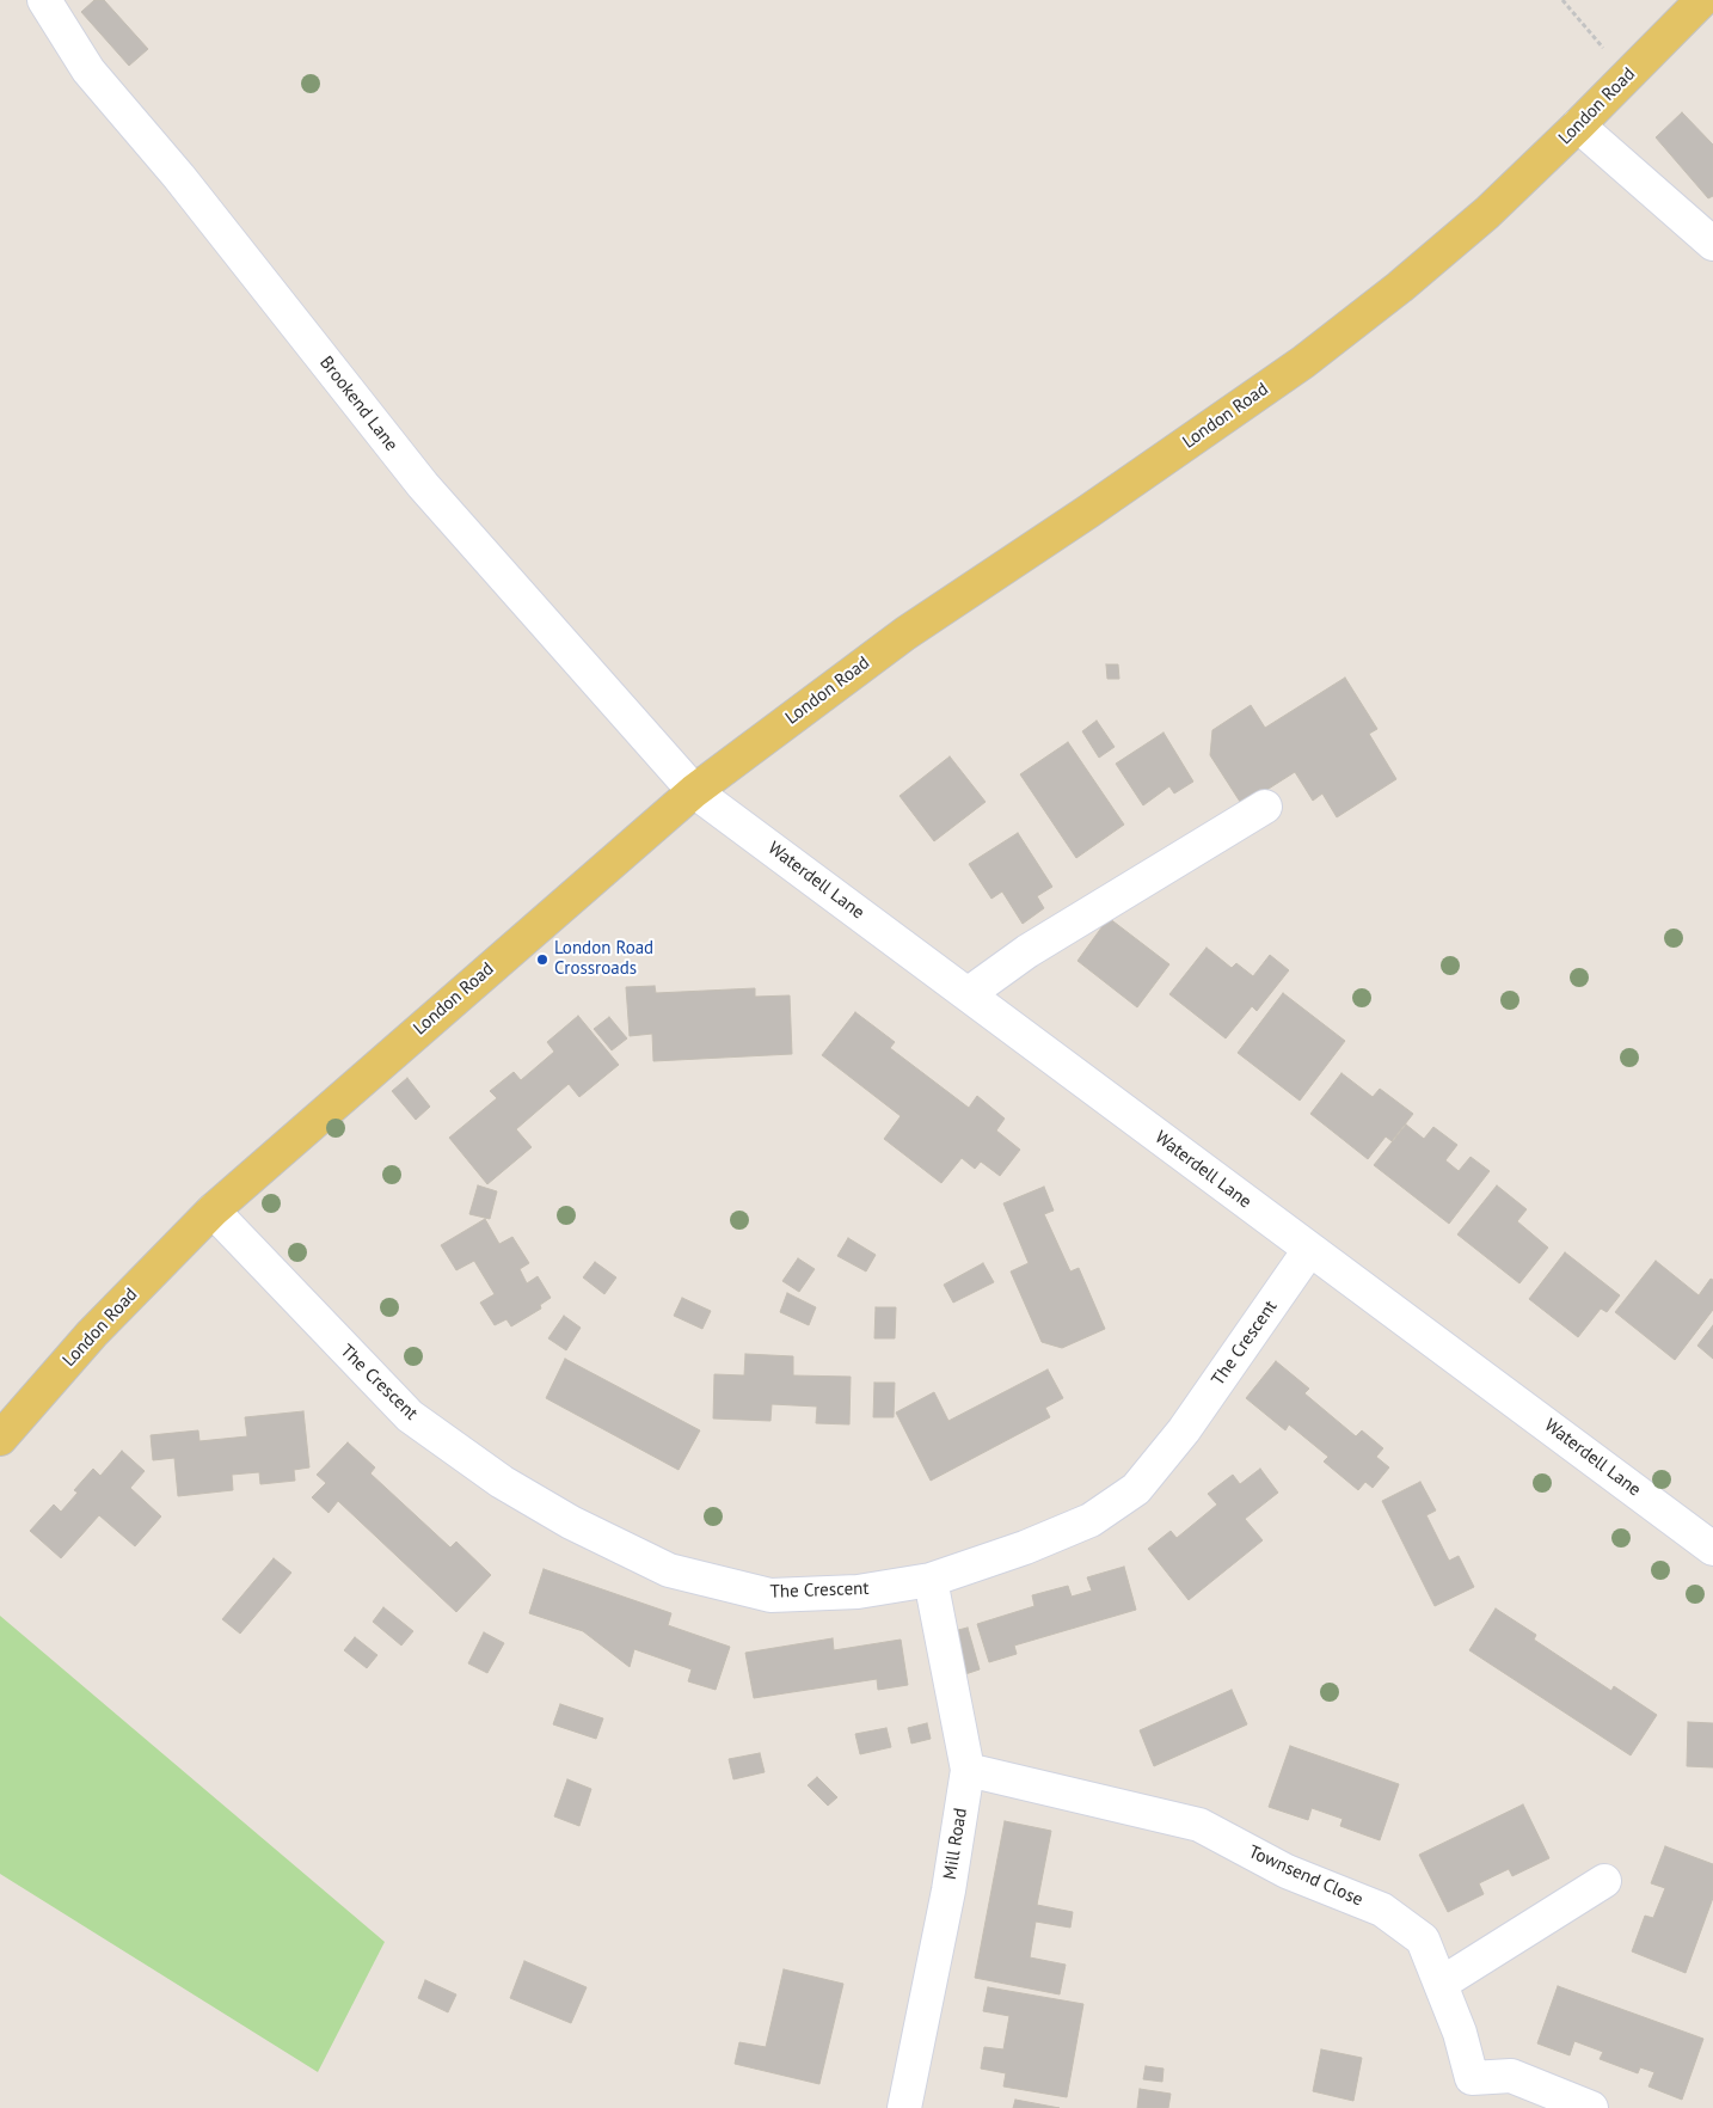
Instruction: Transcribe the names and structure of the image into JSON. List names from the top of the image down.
{
  "streets": {
    "main road": ["London Road"],
    "street": [
      "Brookend Lane",
      "Waterdell Lane",
      "The Crescent",
      "Mill Road",
      "Townsend Close"
    ]
  },
  "crossings": [
    ["London Road", "Brookend Lane"],
    ["London Road", "Waterdell Lane"],
    ["London Road", "The Crescent"],
    ["Brookend Lane", "Waterdell Lane"],
    ["Waterdell Lane", "The Crescent"],
    ["The Crescent", "Mill Road"],
    ["Mill Road", "Townsend Close"]
  ],
  "places": ["London Road Crossroads"]
}
